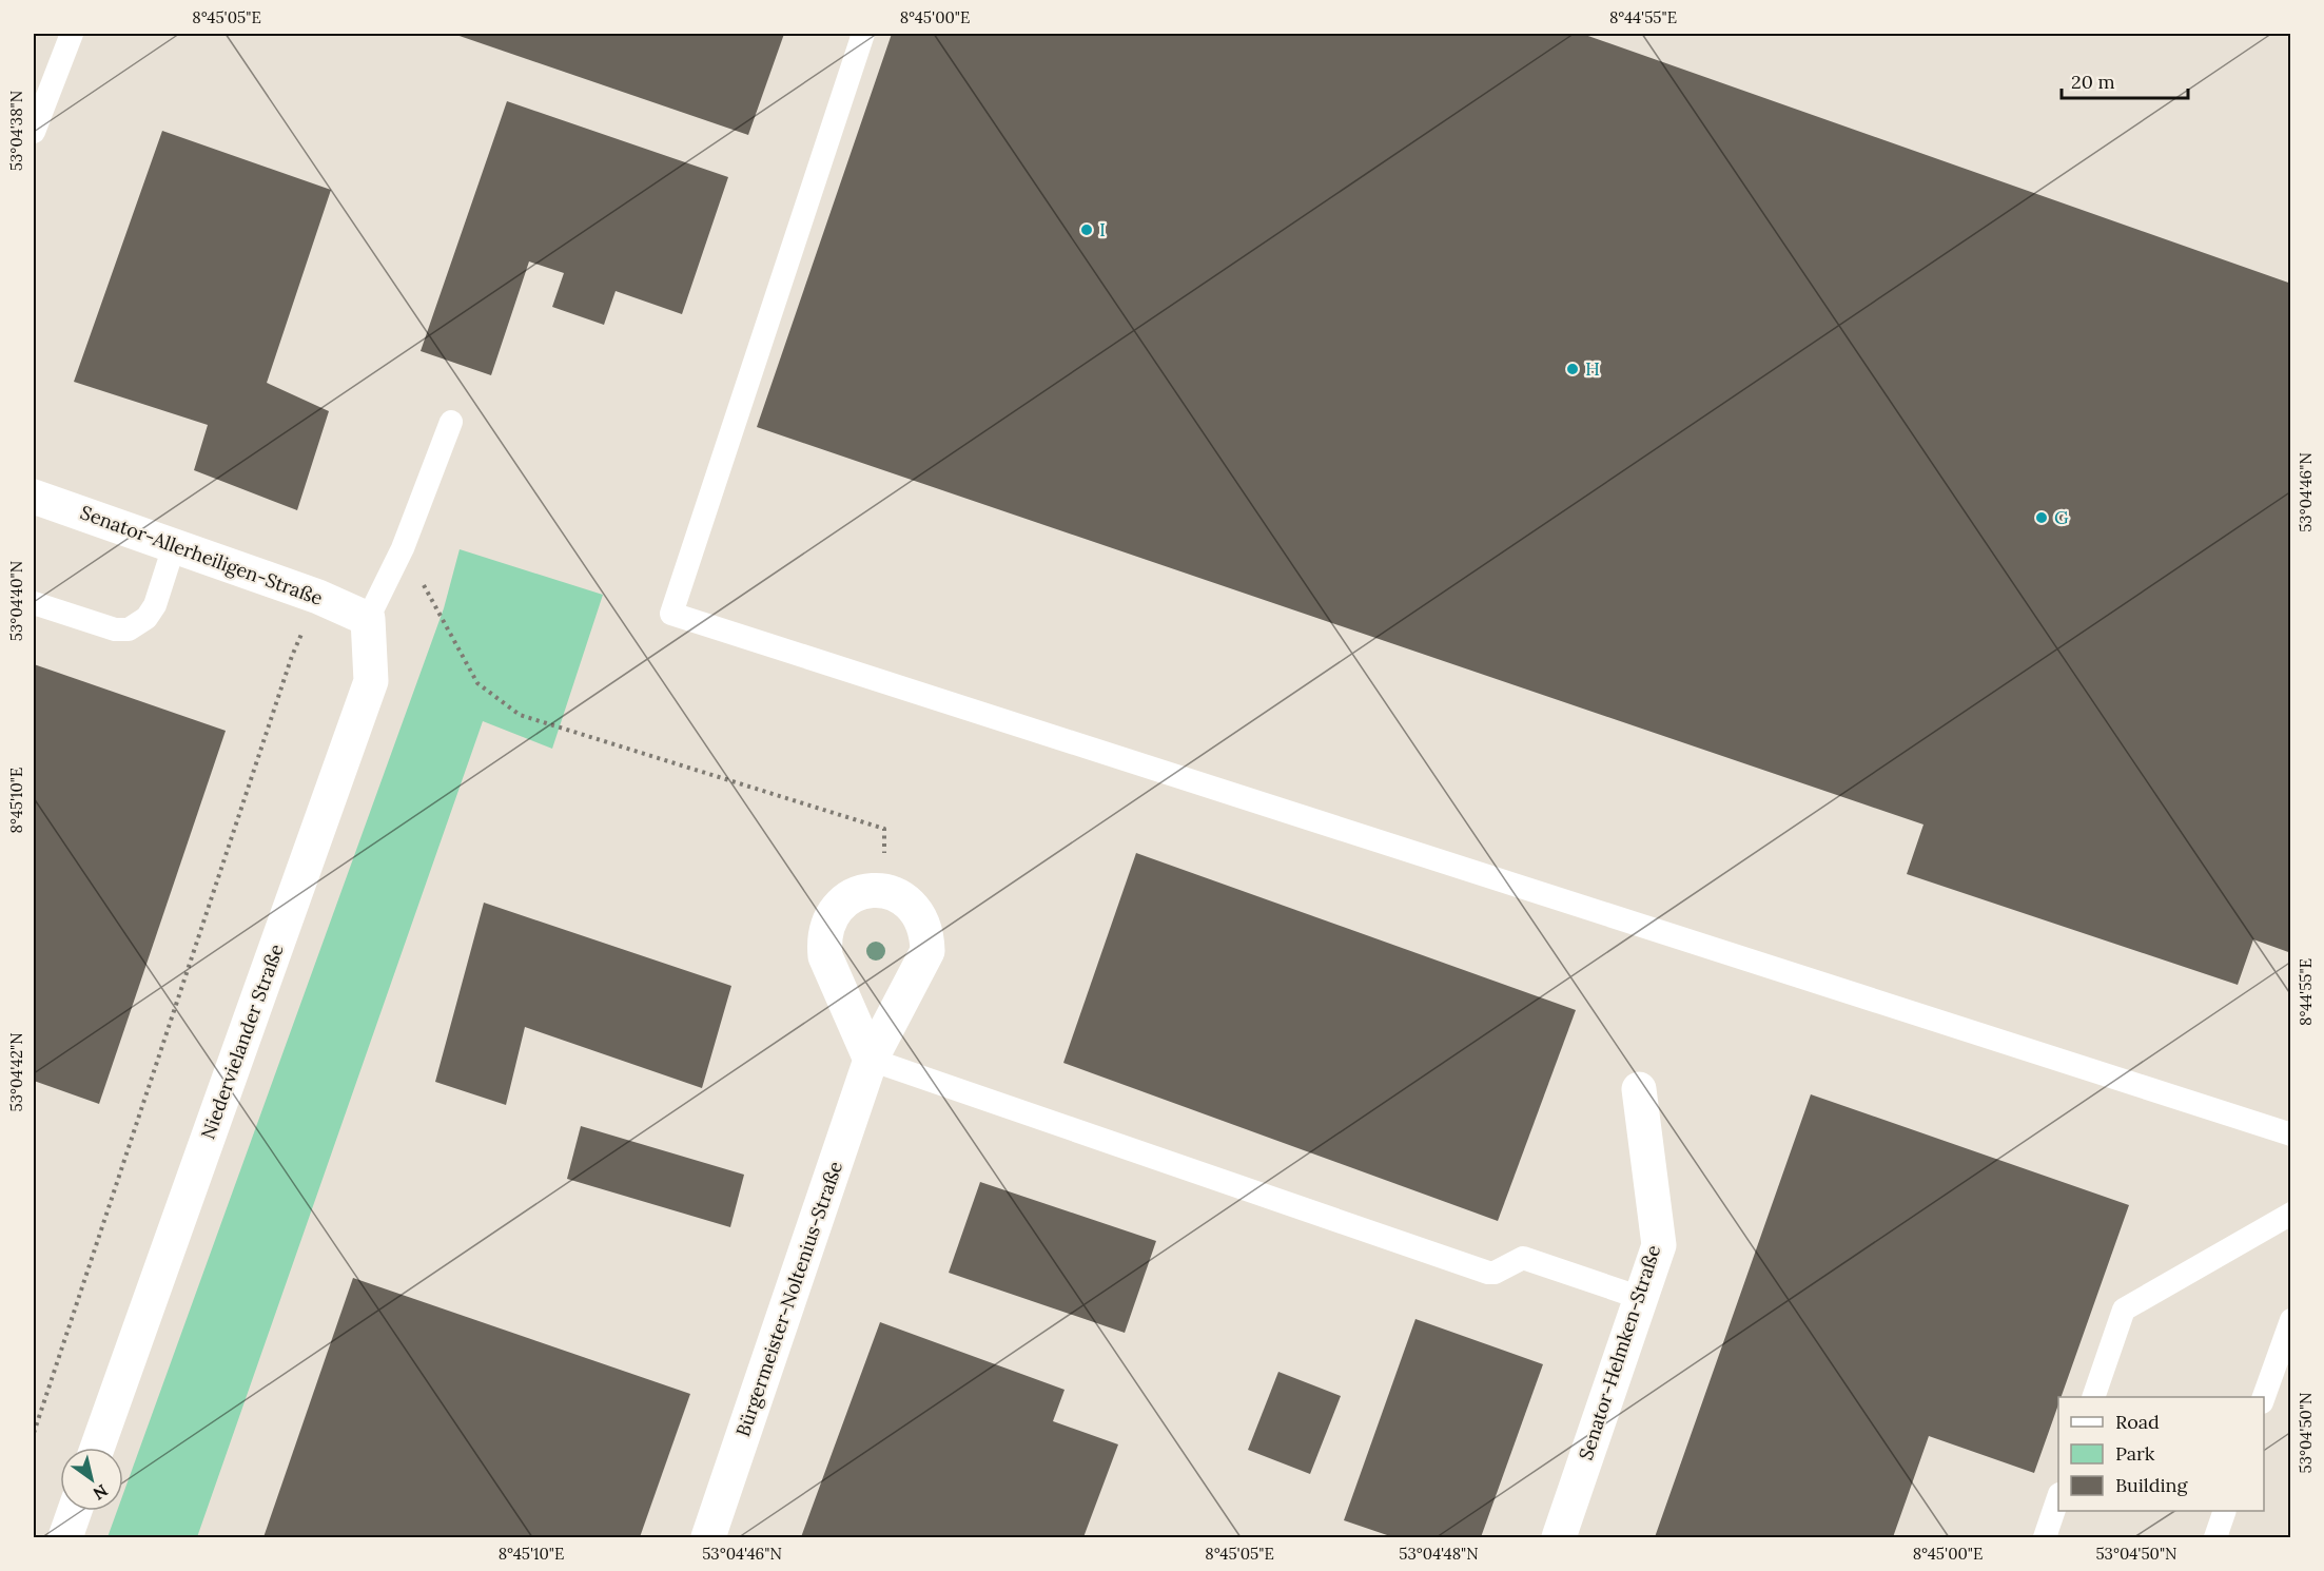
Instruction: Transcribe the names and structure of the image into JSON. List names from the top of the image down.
{
  "streets": {
    "street": [
      "Senator-Allerheiligen-Straße",
      "Niedervielander Straße",
      "Bürgermeister-Noltenius-Straße",
      "Senator-Helmken-Straße"
    ]
  },
  "crossings": [
    ["Senator-Allerheiligen-Straße", "Niedervielander Straße"]
  ],
  "places": ["I", "H", "G"],
  "legend": ["Road", "Park", "Building"],
  "scale_bar": "20 m",
  "north": "bottom right",
  "coordinates": [
    "8°45'05\"E",
    "8°45'00\"E",
    "8°44'55\"E",
    "53°04'38\"N",
    "53°04'46\"N",
    "53°04'40\"N",
    "8°45'10\"E",
    "53°04'42\"N",
    "53°04'50\"N",
    "53°04'48\"N"
  ]
}
